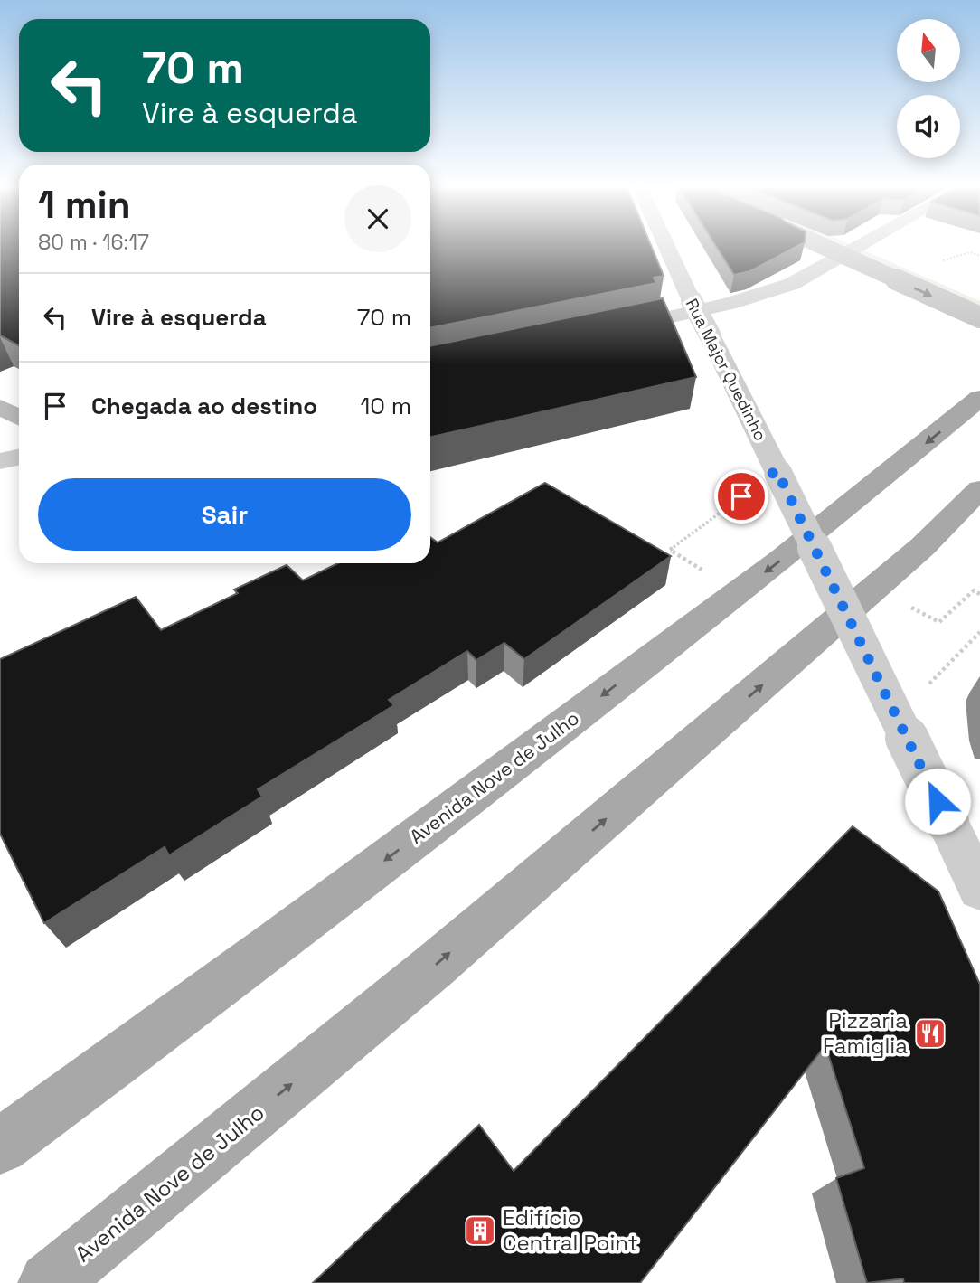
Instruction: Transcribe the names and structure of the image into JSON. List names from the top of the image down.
{
  "streets": {
    "main road": ["Avenida Nove de Julho"],
    "street": ["Rua Major Quedinho"]
  },
  "places": {
    "restaurant": ["Pizzaria Famiglia"],
    "building": ["Edifício Central Point"]
  },
  "north": "top",
  "page": {
    "turn": ["70 m", "Vire à esquerda"],
    "heading": ["1 min", "80 m · 16:17"],
    "list": [
      {
        "name": "Vire à esquerda",
        "value": "70 m"
      },
      {
        "name": "Chegada ao destino",
        "value": "10 m"
      }
    ],
    "buttons": "Sair"
  }
}
